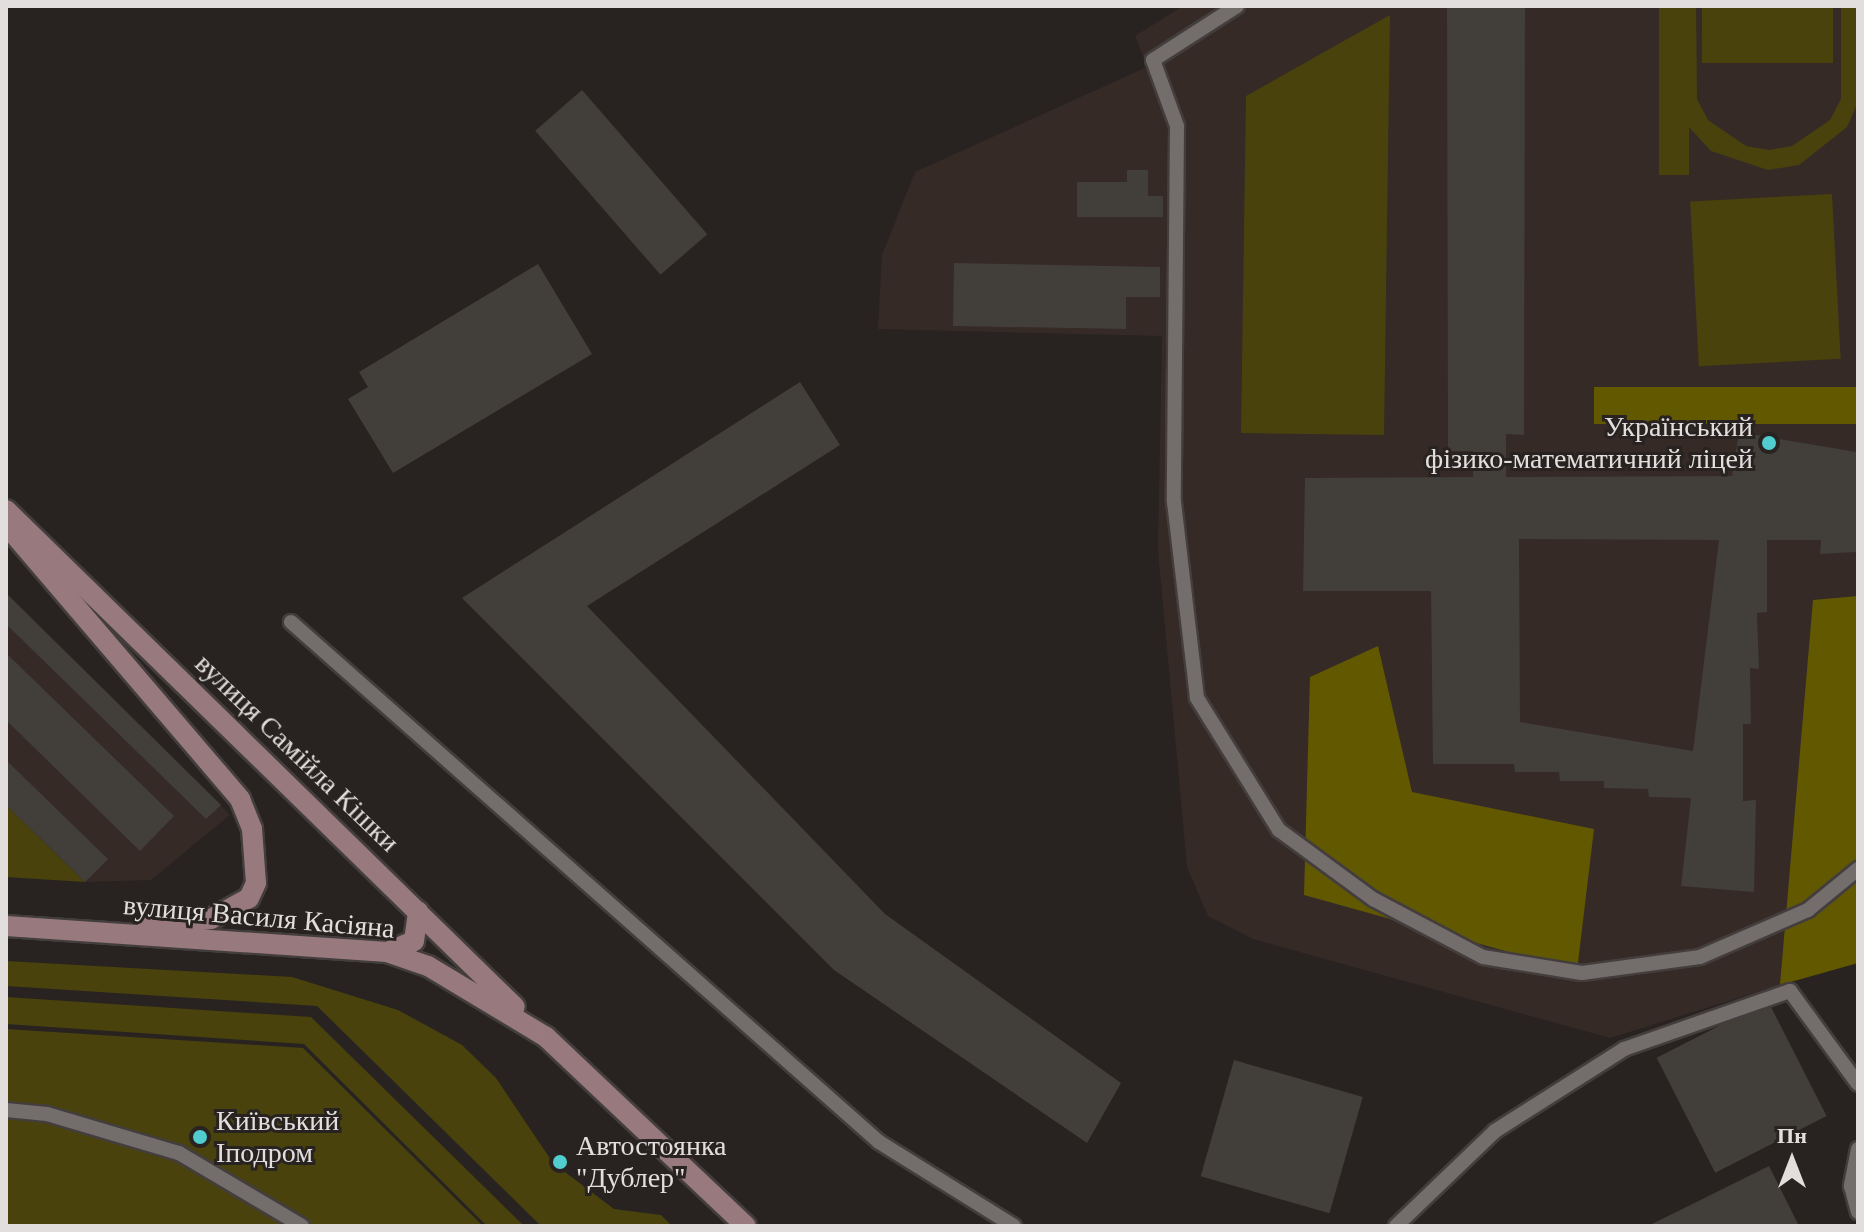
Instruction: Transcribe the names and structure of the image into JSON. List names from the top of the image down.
{
  "streets": {
    "street": ["вулиця Самійла Кішки", "вулиця Василя Касіяна"]
  },
  "crossings": [
    ["вулиця Самійла Кішки", "вулиця Василя Касіяна"]
  ],
  "places": ["Український фізико-математичний ліцей", "Київський Іподром", "Автостоянка \"Дублер\""],
  "north": "top"
}
